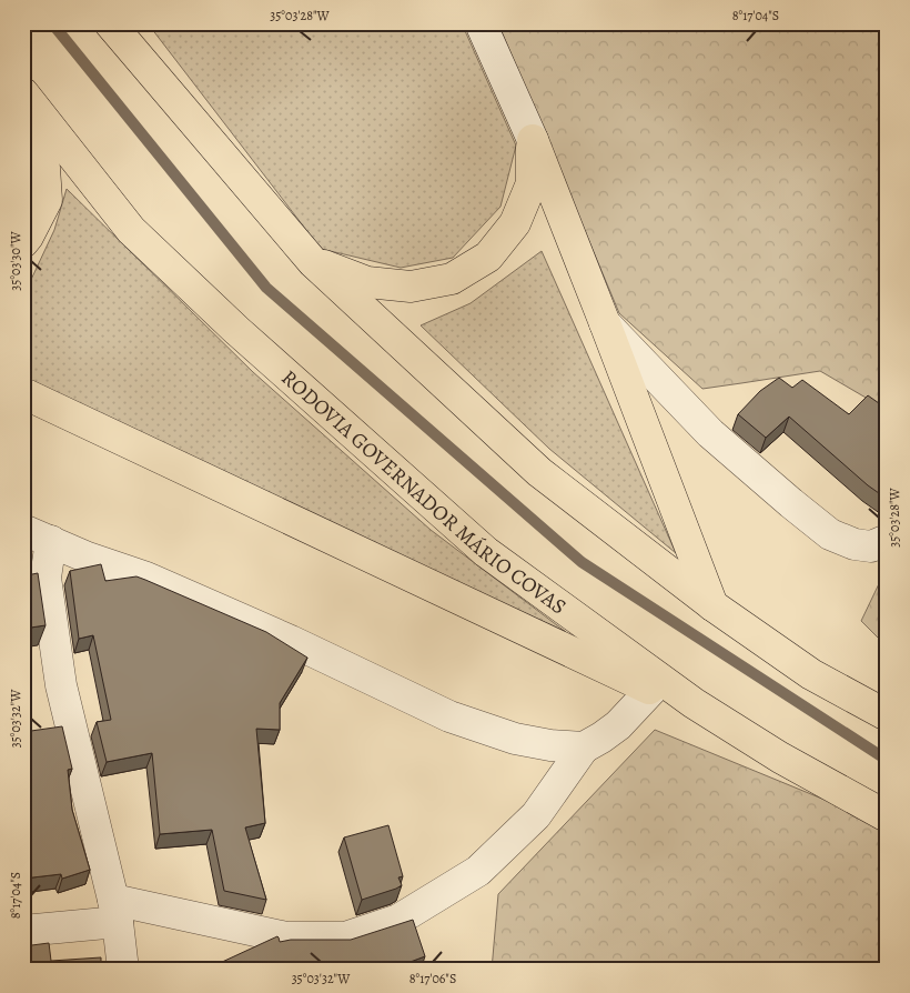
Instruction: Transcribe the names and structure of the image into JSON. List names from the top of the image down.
{
  "streets": {
    "highway": ["RODOVIA GOVERNADOR MÁRIO COVAS"]
  },
  "coordinates": [
    "35°03'28\"W",
    "8°17'04\"S",
    "35°03'30\"W",
    "35°03'32\"W",
    "8°17'06\"S"
  ]
}
